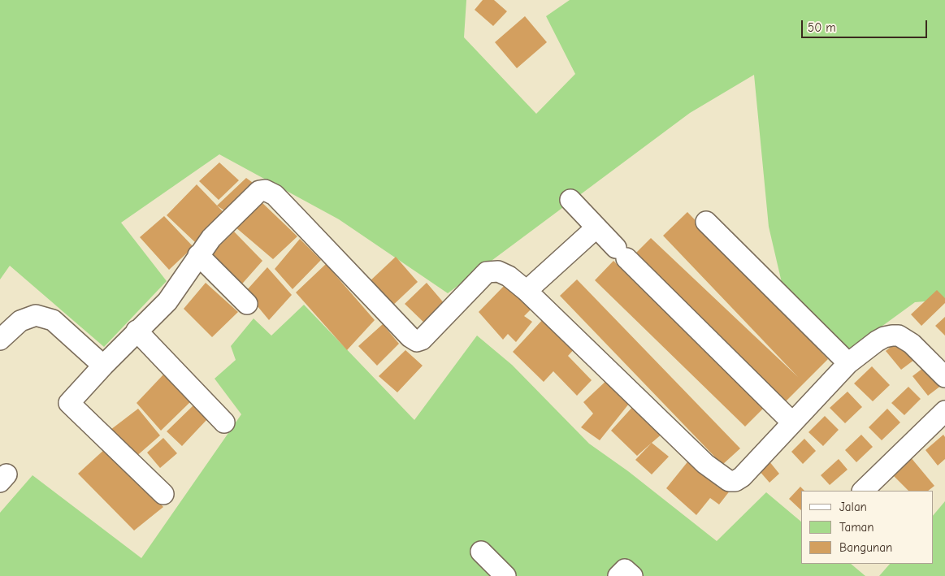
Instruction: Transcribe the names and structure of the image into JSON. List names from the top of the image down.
{
  "legend": ["Jalan", "Taman", "Bangunan"],
  "scale_bar": "50 m"
}
